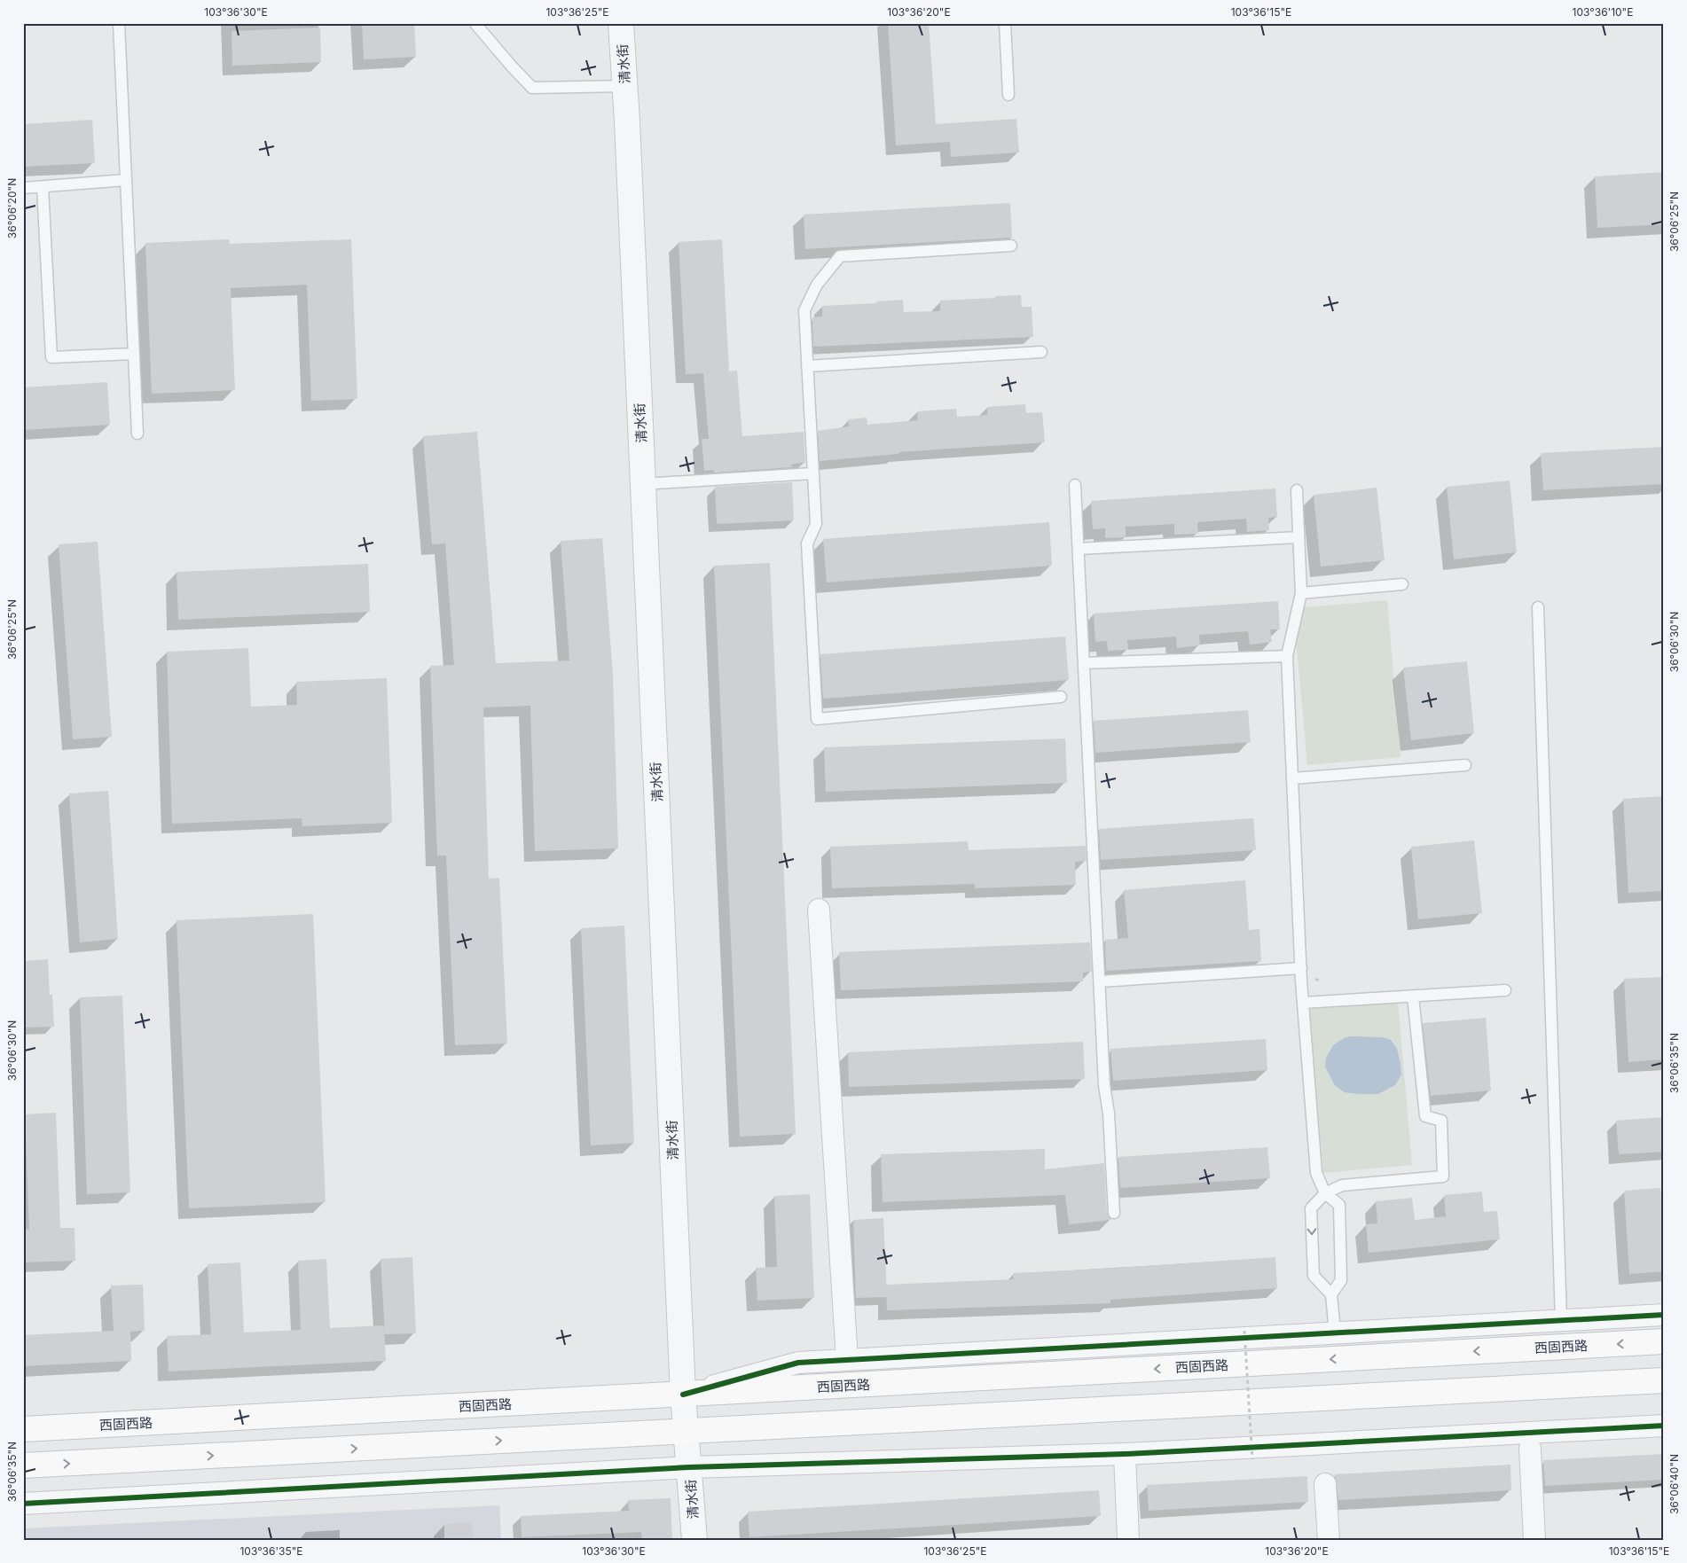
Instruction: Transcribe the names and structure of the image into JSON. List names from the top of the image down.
{
  "streets": {
    "main road": ["西固西路"],
    "street": ["清水街"]
  },
  "crossings": [
    ["清水街", "西固西路"]
  ],
  "coordinates": [
    "103°36'30\"E",
    "103°36'25\"E",
    "103°36'20\"E",
    "103°36'15\"E",
    "103°36'10\"E",
    "36°06'20\"N",
    "36°06'25\"N",
    "36°06'30\"N",
    "36°06'35\"N",
    "36°06'40\"N",
    "103°36'35\"E"
  ]
}
